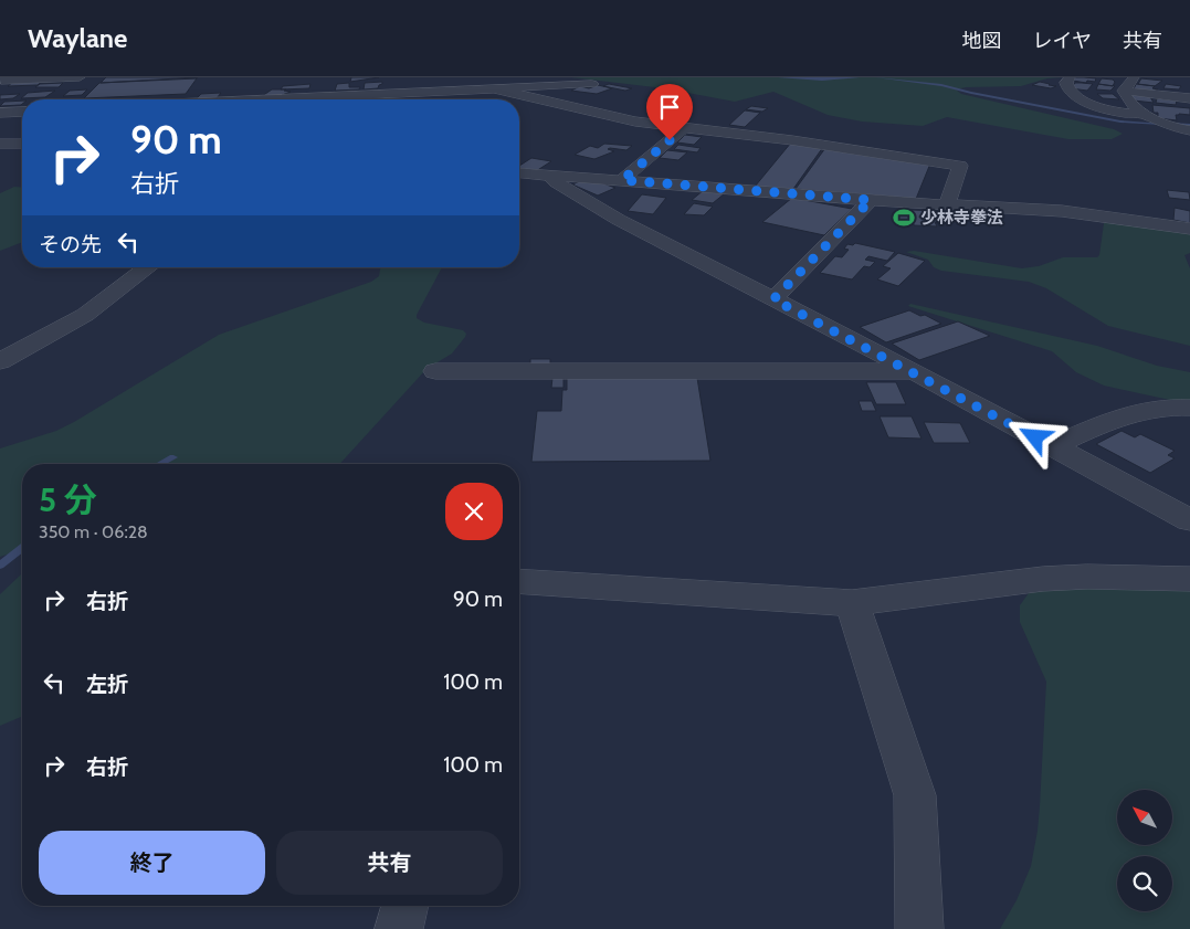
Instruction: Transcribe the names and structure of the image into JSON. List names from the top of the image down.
{
  "places": {
    "sports": ["少林寺拳法"]
  },
  "north": "top left",
  "page": {
    "header": "Waylane",
    "nav": ["地図", "レイヤ", "共有"],
    "turn": ["90 m", "右折"],
    "then": "その先",
    "heading": ["5 分", "350 m · 06:28"],
    "list": [
      {
        "name": "右折",
        "value": "90 m"
      },
      {
        "name": "左折",
        "value": "100 m"
      },
      {
        "name": "右折",
        "value": "100 m"
      }
    ],
    "buttons": ["終了", "共有"]
  }
}
